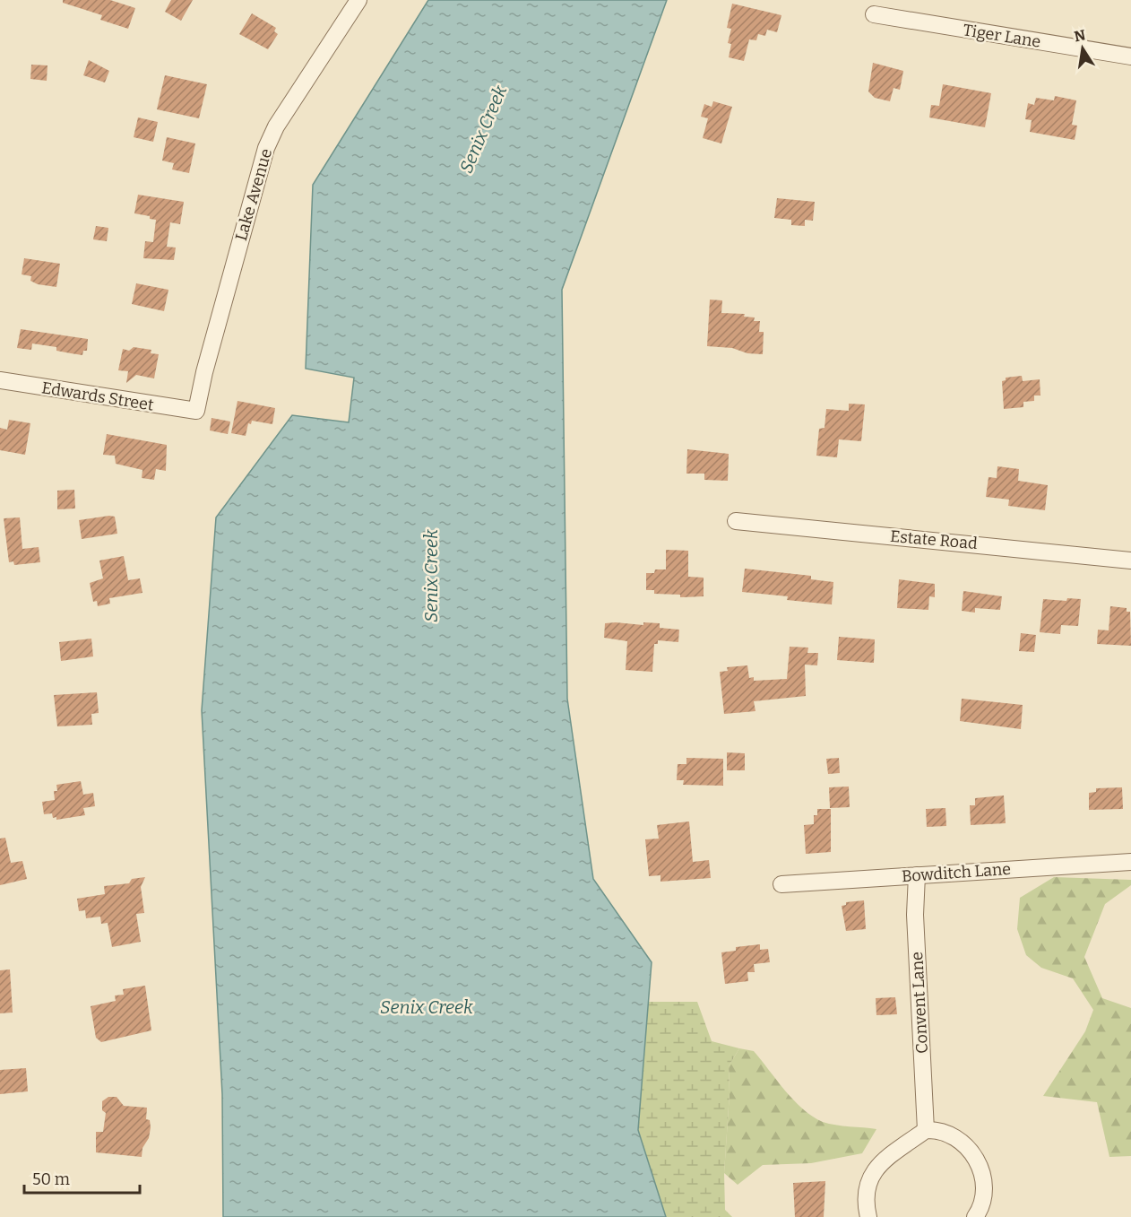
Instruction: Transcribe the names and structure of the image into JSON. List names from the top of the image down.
{
  "streets": {
    "street": [
      "Tiger Lane",
      "Lake Avenue",
      "Edwards Street",
      "Estate Road",
      "Bowditch Lane",
      "Convent Lane"
    ]
  },
  "crossings": [
    ["Lake Avenue", "Edwards Street"],
    ["Bowditch Lane", "Convent Lane"]
  ],
  "water": ["Senix Creek"],
  "scale_bar": "50 m",
  "north": "top"
}
